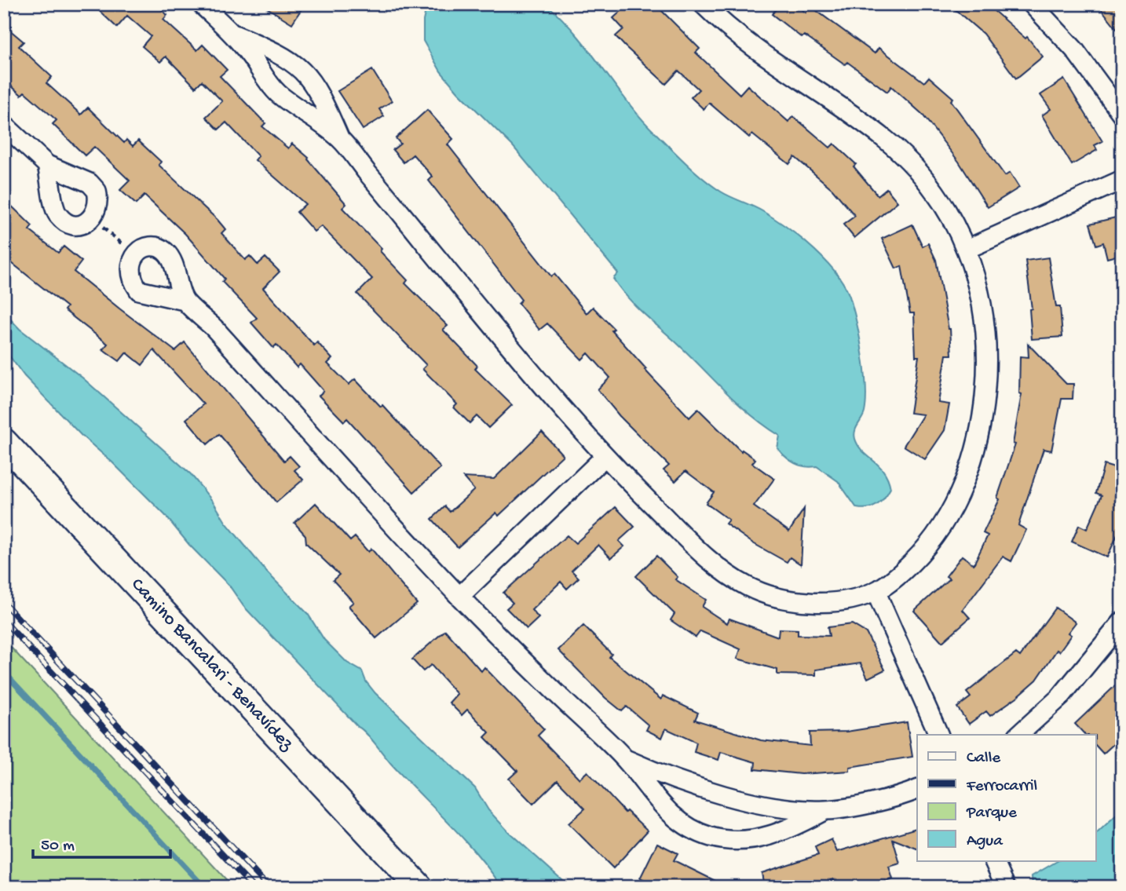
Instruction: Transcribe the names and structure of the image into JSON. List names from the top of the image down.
{
  "streets": {
    "main road": ["Camino Bancalari - Benavídez"]
  },
  "legend": [
    "Calle",
    "Ferrocarril",
    "Parque",
    "Agua"
  ],
  "scale_bar": "50 m"
}
